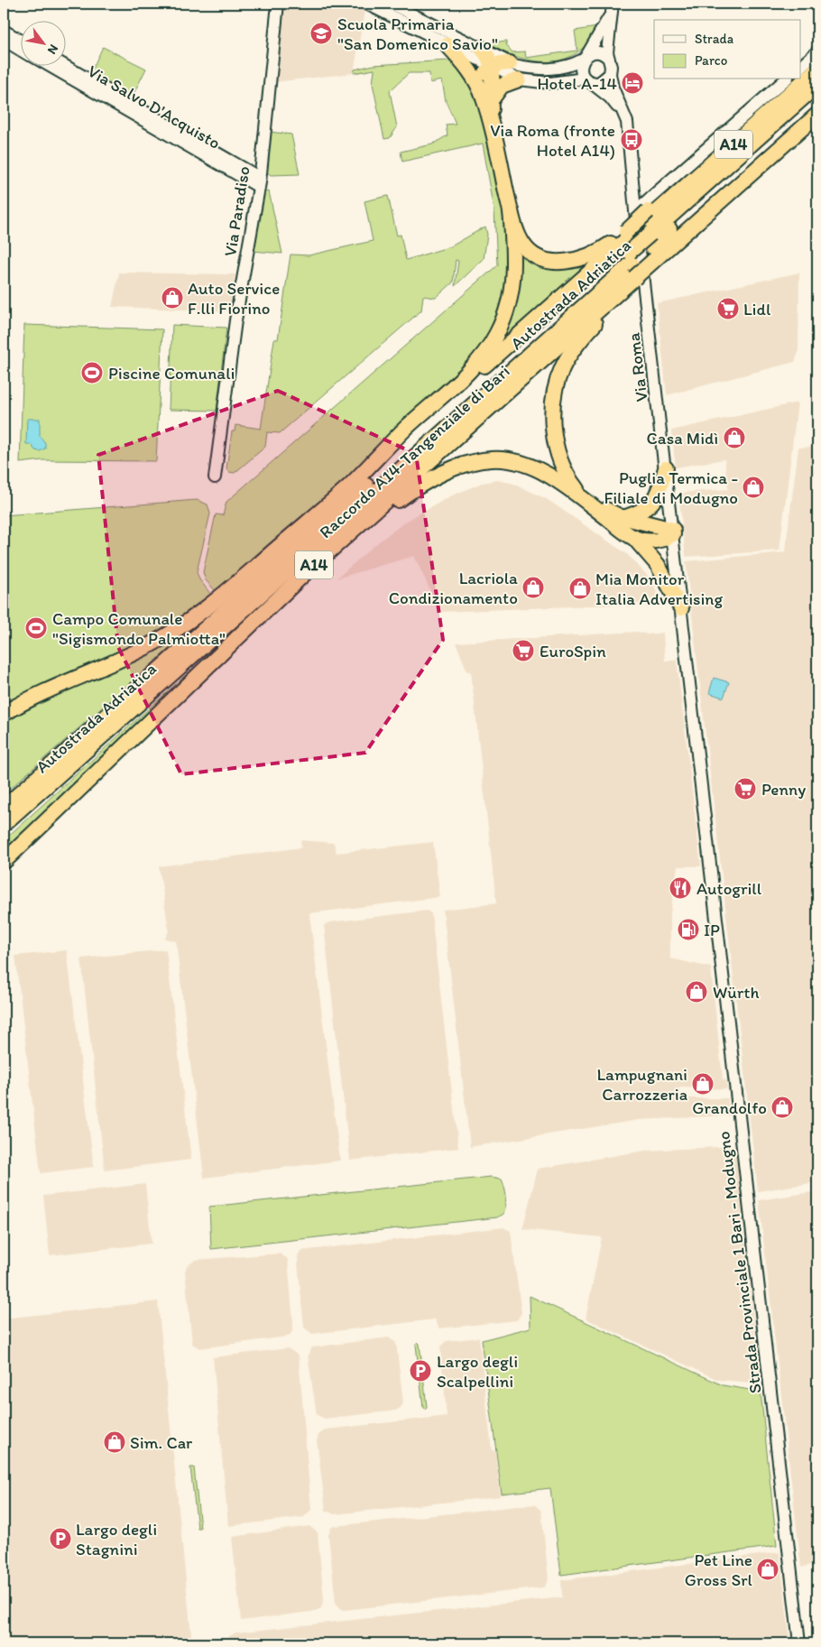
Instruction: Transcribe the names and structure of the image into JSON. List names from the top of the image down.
{
  "streets": {
    "highway": ["A14", "Autostrada Adriatica", "Raccordo A14-Tangenziale di Bari"],
    "street": [
      "Via Salvo D'Acquisto",
      "Via Paradiso",
      "Via Roma",
      "Strada Provinciale 1 Bari - Modugno"
    ]
  },
  "crossings": [
    ["Via Salvo D'Acquisto", "Via Paradiso"],
    ["Autostrada Adriatica", "Via Roma"],
    ["Autostrada Adriatica", "Raccordo A14-Tangenziale di Bari"],
    ["Via Roma", "Raccordo A14-Tangenziale di Bari"],
    ["Via Roma", "Strada Provinciale 1 Bari - Modugno"]
  ],
  "places": {
    "school or university": ["Scuola Primaria \"San Domenico Savio\""],
    "hotel": ["Hotel A-14"],
    "bus stop": ["Via Roma (fronte Hotel A14)"],
    "shop": [
      "Auto Service F.lli Fiorino",
      "Casa Midì",
      "Puglia Termica - Filiale di Modugno",
      "Lacriola Condizionamento",
      "Mia Monitor Italia Advertising",
      "Würth",
      "Lampugnani Carrozzeria",
      "Grandolfo",
      "Sim. Car",
      "Pet Line Gross Srl"
    ],
    "supermarket": ["Lidl", "EuroSpin", "Penny"],
    "sports": ["Piscine Comunali", "Campo Comunale \"Sigismondo Palmiotta\""],
    "restaurant": ["Autogrill"],
    "fuel station": ["IP"],
    "parking": ["Largo degli Scalpellini", "Largo degli Stagnini"]
  },
  "legend": ["Strada", "Parco"],
  "north": "bottom right"
}
